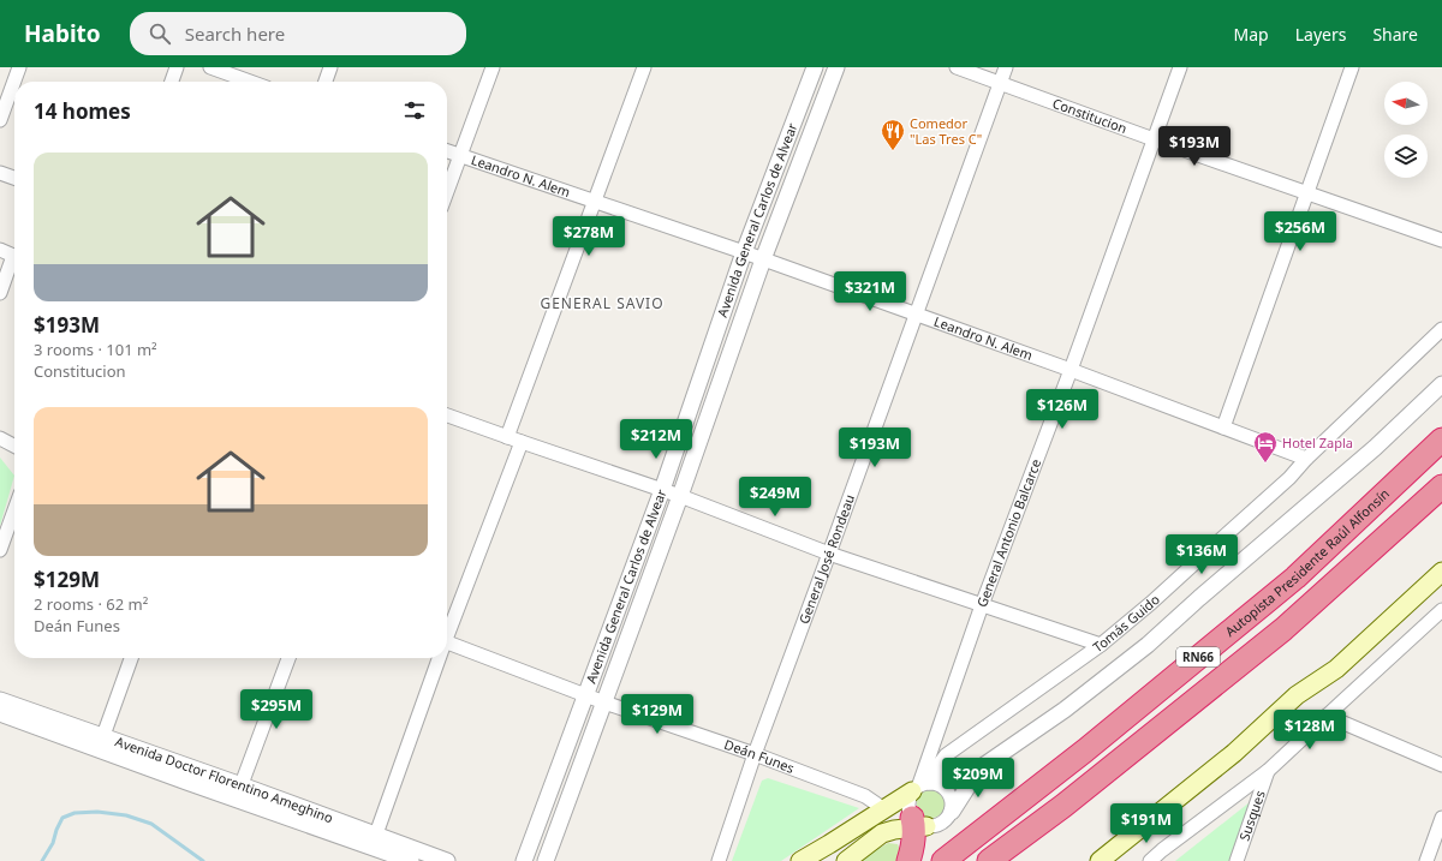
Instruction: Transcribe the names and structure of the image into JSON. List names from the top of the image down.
{
  "streets": {
    "highway": ["Autopista Presidente Raúl Alfonsín", "RN66"],
    "street": [
      "Constitucion",
      "Leandro N. Alem",
      "Avenida General Carlos de Alvear",
      "General Antonio Balcarce",
      "General José Rondeau",
      "Tomás Guido",
      "Deán Funes",
      "Avenida Doctor Florentino Ameghino",
      "Susques"
    ]
  },
  "crossings": [
    ["Constitucion", "General Antonio Balcarce"],
    ["Constitucion", "General José Rondeau"],
    ["Leandro N. Alem", "Avenida General Carlos de Alvear"],
    ["Leandro N. Alem", "General Antonio Balcarce"],
    ["Leandro N. Alem", "General José Rondeau"],
    ["Leandro N. Alem", "Tomás Guido"],
    ["Avenida General Carlos de Alvear", "Deán Funes"],
    ["General Antonio Balcarce", "Tomás Guido"],
    ["General José Rondeau", "Deán Funes"]
  ],
  "districts": ["GENERAL SAVIO"],
  "places": {
    "restaurant": ["Comedor \"Las Tres C\""],
    "hotel": ["Hotel Zapla"]
  },
  "north": "left",
  "page": {
    "header": "Habito",
    "search": "Search here",
    "nav": ["Map", "Layers", "Share"],
    "heading": "14 homes",
    "price": [
      "$193M",
      "$256M",
      "$278M",
      "$321M",
      "$126M",
      "$212M",
      "$193M",
      "$249M",
      "$136M",
      "$295M",
      "$129M",
      "$128M",
      "$209M",
      "$191M"
    ],
    "list": [
      {
        "name": "$193M",
        "note": "3 rooms · 101 m² · Constitucion"
      },
      {
        "name": "$129M",
        "note": "2 rooms · 62 m² · Deán Funes"
      }
    ]
  }
}
